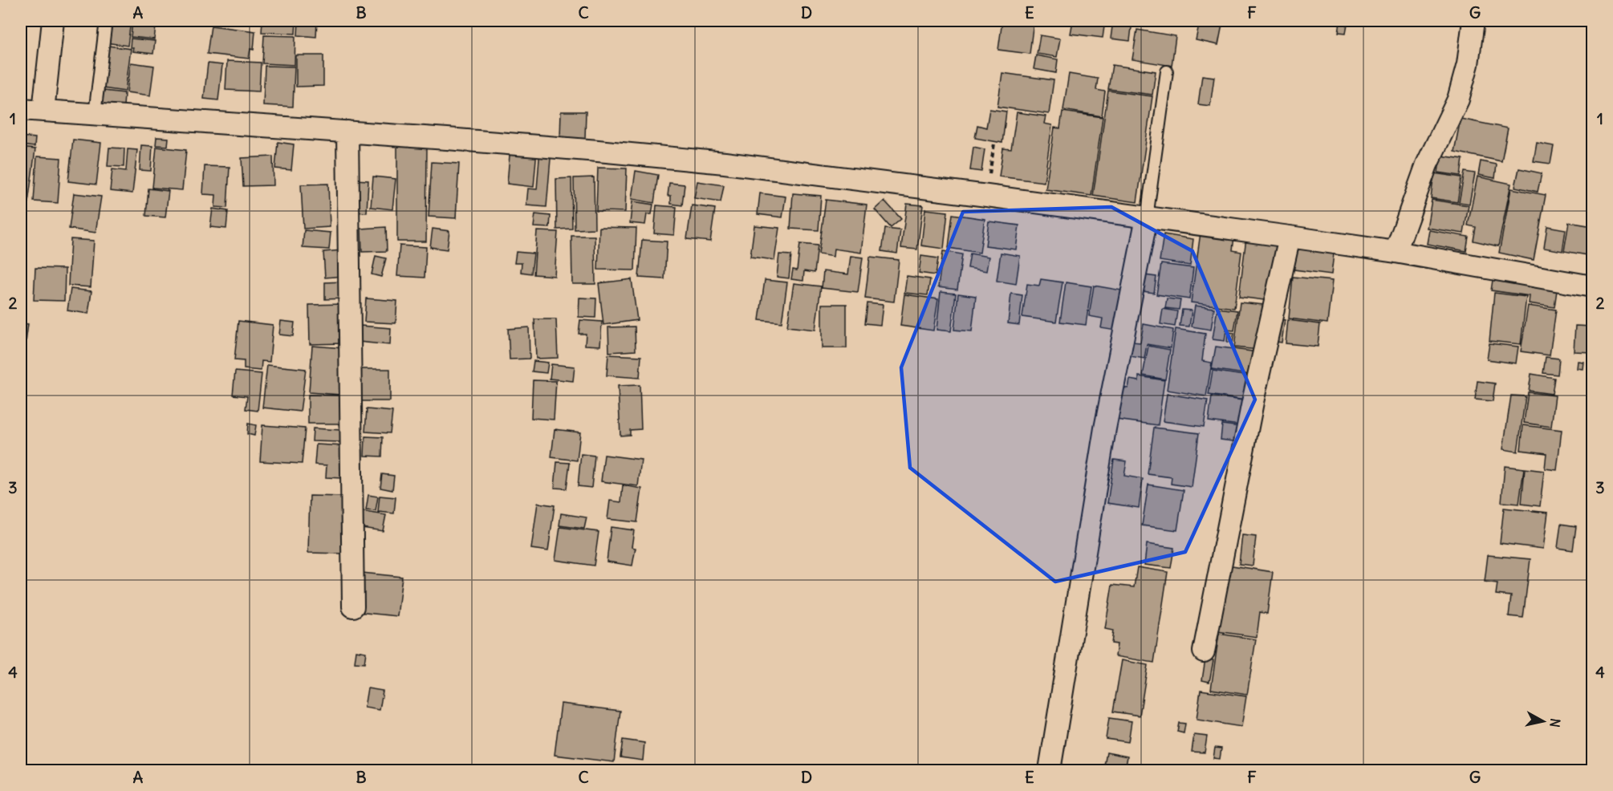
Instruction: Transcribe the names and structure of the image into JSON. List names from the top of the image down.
{
  "north": "right",
  "grid": {
    "columns": [
      "A",
      "B",
      "C",
      "D",
      "E",
      "F",
      "G"
    ],
    "rows": [
      "1",
      "2",
      "3",
      "4"
    ]
  }
}
